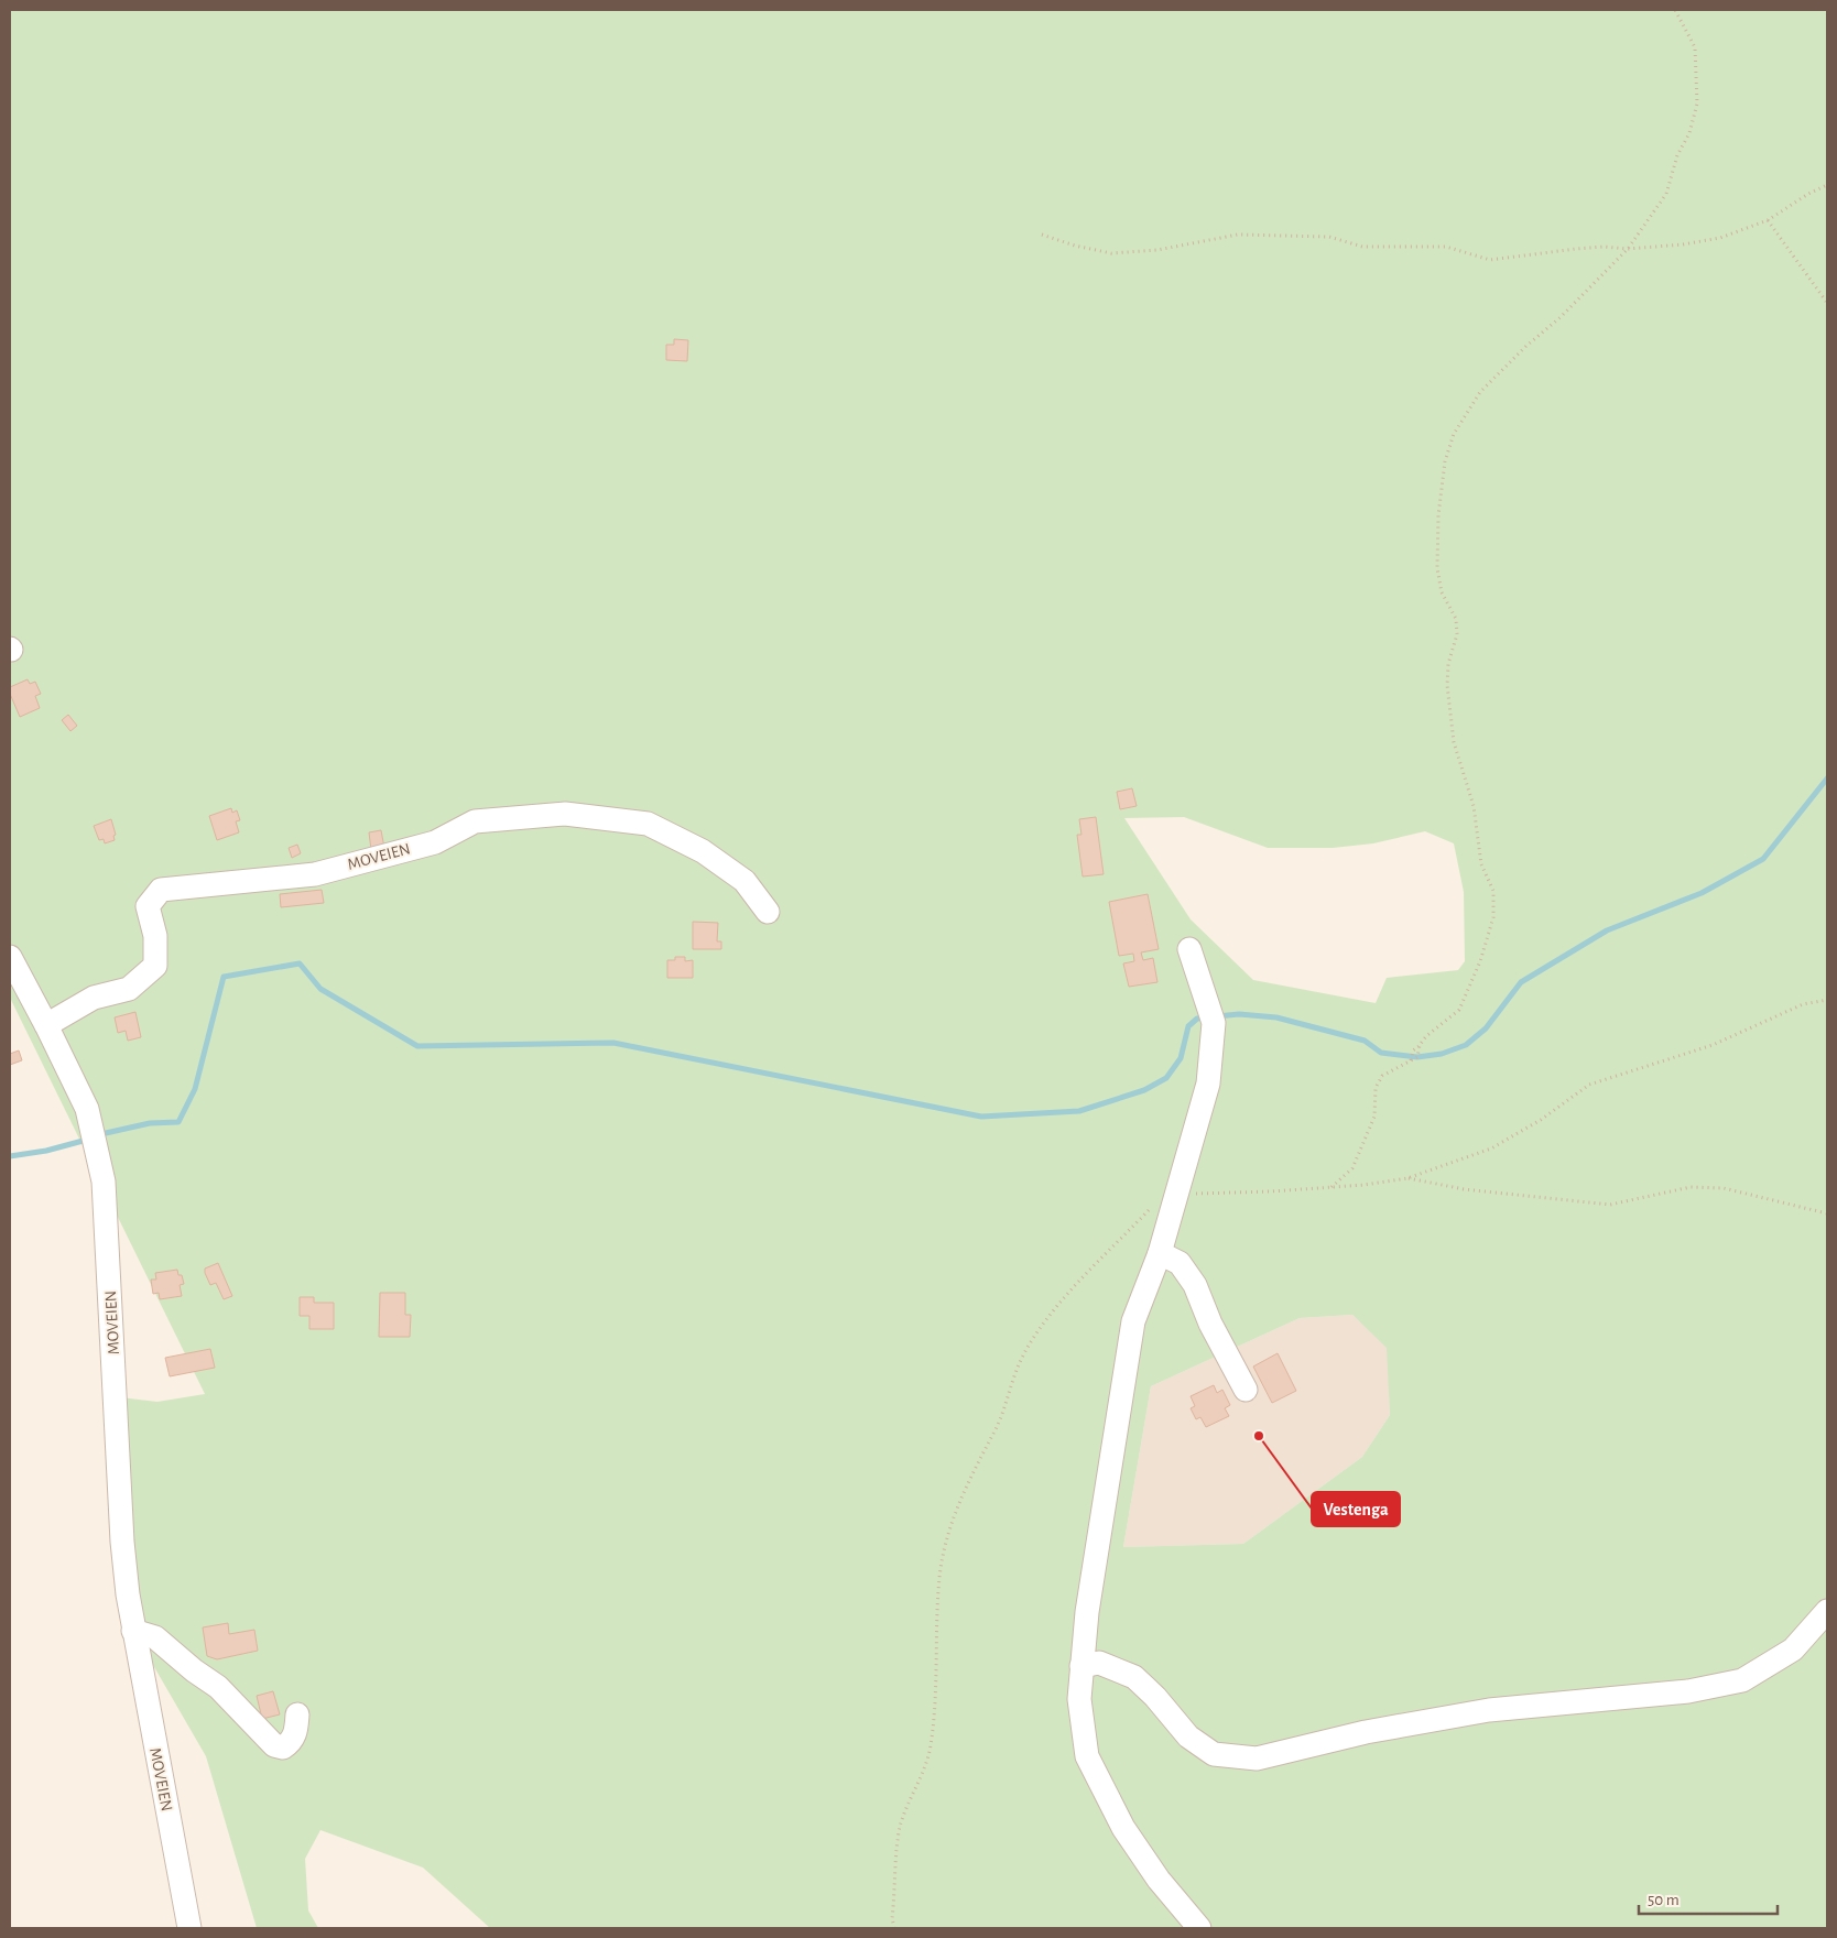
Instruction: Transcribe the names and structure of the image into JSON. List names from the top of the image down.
{
  "streets": {
    "street": ["MOVEIEN"]
  },
  "places": ["Vestenga"],
  "scale_bar": "50 m"
}
